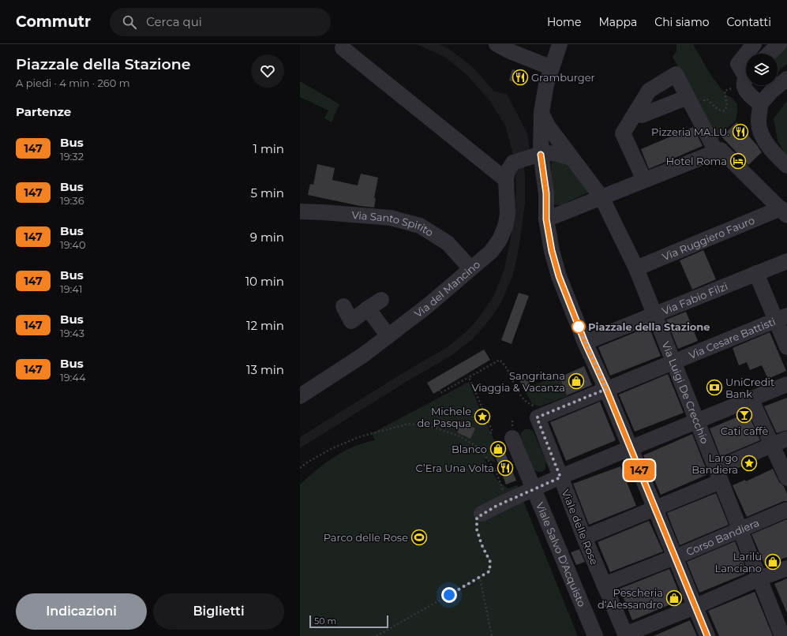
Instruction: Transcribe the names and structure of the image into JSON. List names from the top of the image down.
{
  "streets": {
    "street": [
      "Via Santo Spirito",
      "Via Ruggiero Fauro",
      "Via del Mancino",
      "Via Fabio Filzi",
      "Via Cesare Battisti",
      "Via Luigi De Crecchio",
      "Viale delle Rose",
      "Corso Bandiera",
      "Viale Salvo D'Acquisto"
    ]
  },
  "crossings": [
    ["Via Santo Spirito", "Via del Mancino"],
    ["Via Ruggiero Fauro", "Via Luigi De Crecchio"],
    ["Via Fabio Filzi", "Via Luigi De Crecchio"],
    ["Via Cesare Battisti", "Via Luigi De Crecchio"],
    ["Via Cesare Battisti", "Viale delle Rose"],
    ["Via Luigi De Crecchio", "Corso Bandiera"],
    ["Viale delle Rose", "Corso Bandiera"]
  ],
  "places": {
    "restaurant": ["Gramburger", "Pizzeria MA.LU.", "C’Era Una Volta"],
    "hotel": ["Hotel Roma"],
    "other": ["Piazzale della Stazione"],
    "shop": [
      "Sangritana Viaggia & Vacanza",
      "Blanco",
      "Larilù Lanciano",
      "Pescheria d‘Alessandro"
    ],
    "bank": ["UniCredit Bank"],
    "bar": ["Cati caffè"],
    "place": ["Michele de Pasqua", "Largo Bandiera"],
    "sports": ["Parco delle Rose"]
  },
  "lines": ["bus line 147"],
  "scale_bar": "50 m",
  "page": {
    "header": "Commutr",
    "search": "Cerca qui",
    "nav": [
      "Home",
      "Mappa",
      "Chi siamo",
      "Contatti"
    ],
    "heading": [
      ["Piazzale della Stazione", "A piedi · 4 min · 260 m"],
      "Partenze"
    ],
    "on_map": "147",
    "list": [
      {
        "mark": "147",
        "name": "Bus",
        "note": "19:32",
        "value": "1 min"
      },
      {
        "mark": "147",
        "name": "Bus",
        "note": "19:36",
        "value": "5 min"
      },
      {
        "mark": "147",
        "name": "Bus",
        "note": "19:40",
        "value": "9 min"
      },
      {
        "mark": "147",
        "name": "Bus",
        "note": "19:41",
        "value": "10 min"
      },
      {
        "mark": "147",
        "name": "Bus",
        "note": "19:43",
        "value": "12 min"
      },
      {
        "mark": "147",
        "name": "Bus",
        "note": "19:44",
        "value": "13 min"
      }
    ],
    "buttons": ["Indicazioni", "Biglietti"],
    "scale": "50 m"
  }
}
